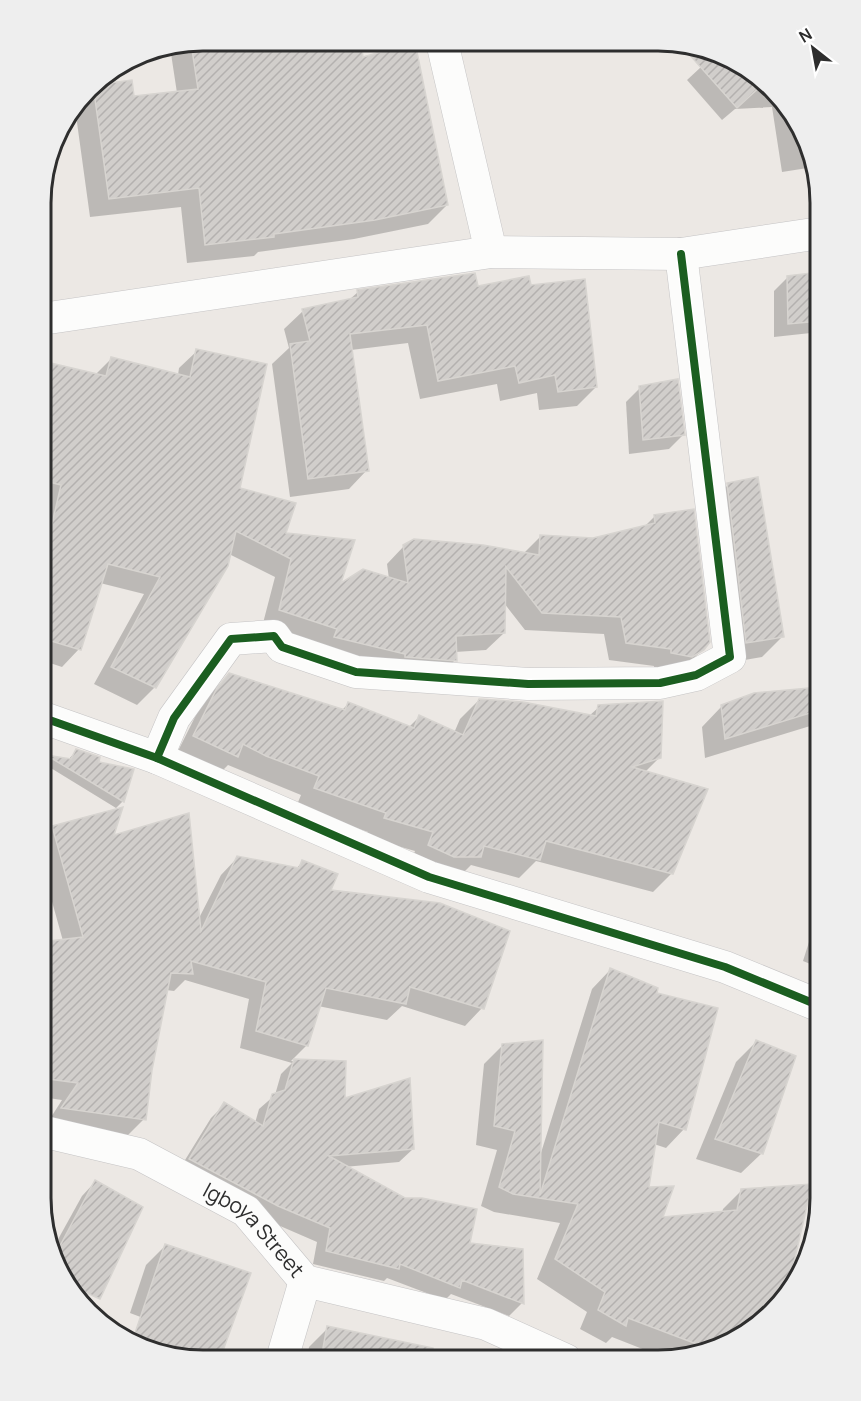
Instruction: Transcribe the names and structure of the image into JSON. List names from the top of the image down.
{
  "streets": {
    "street": ["Igboya Street"]
  },
  "north": "top left"
}
